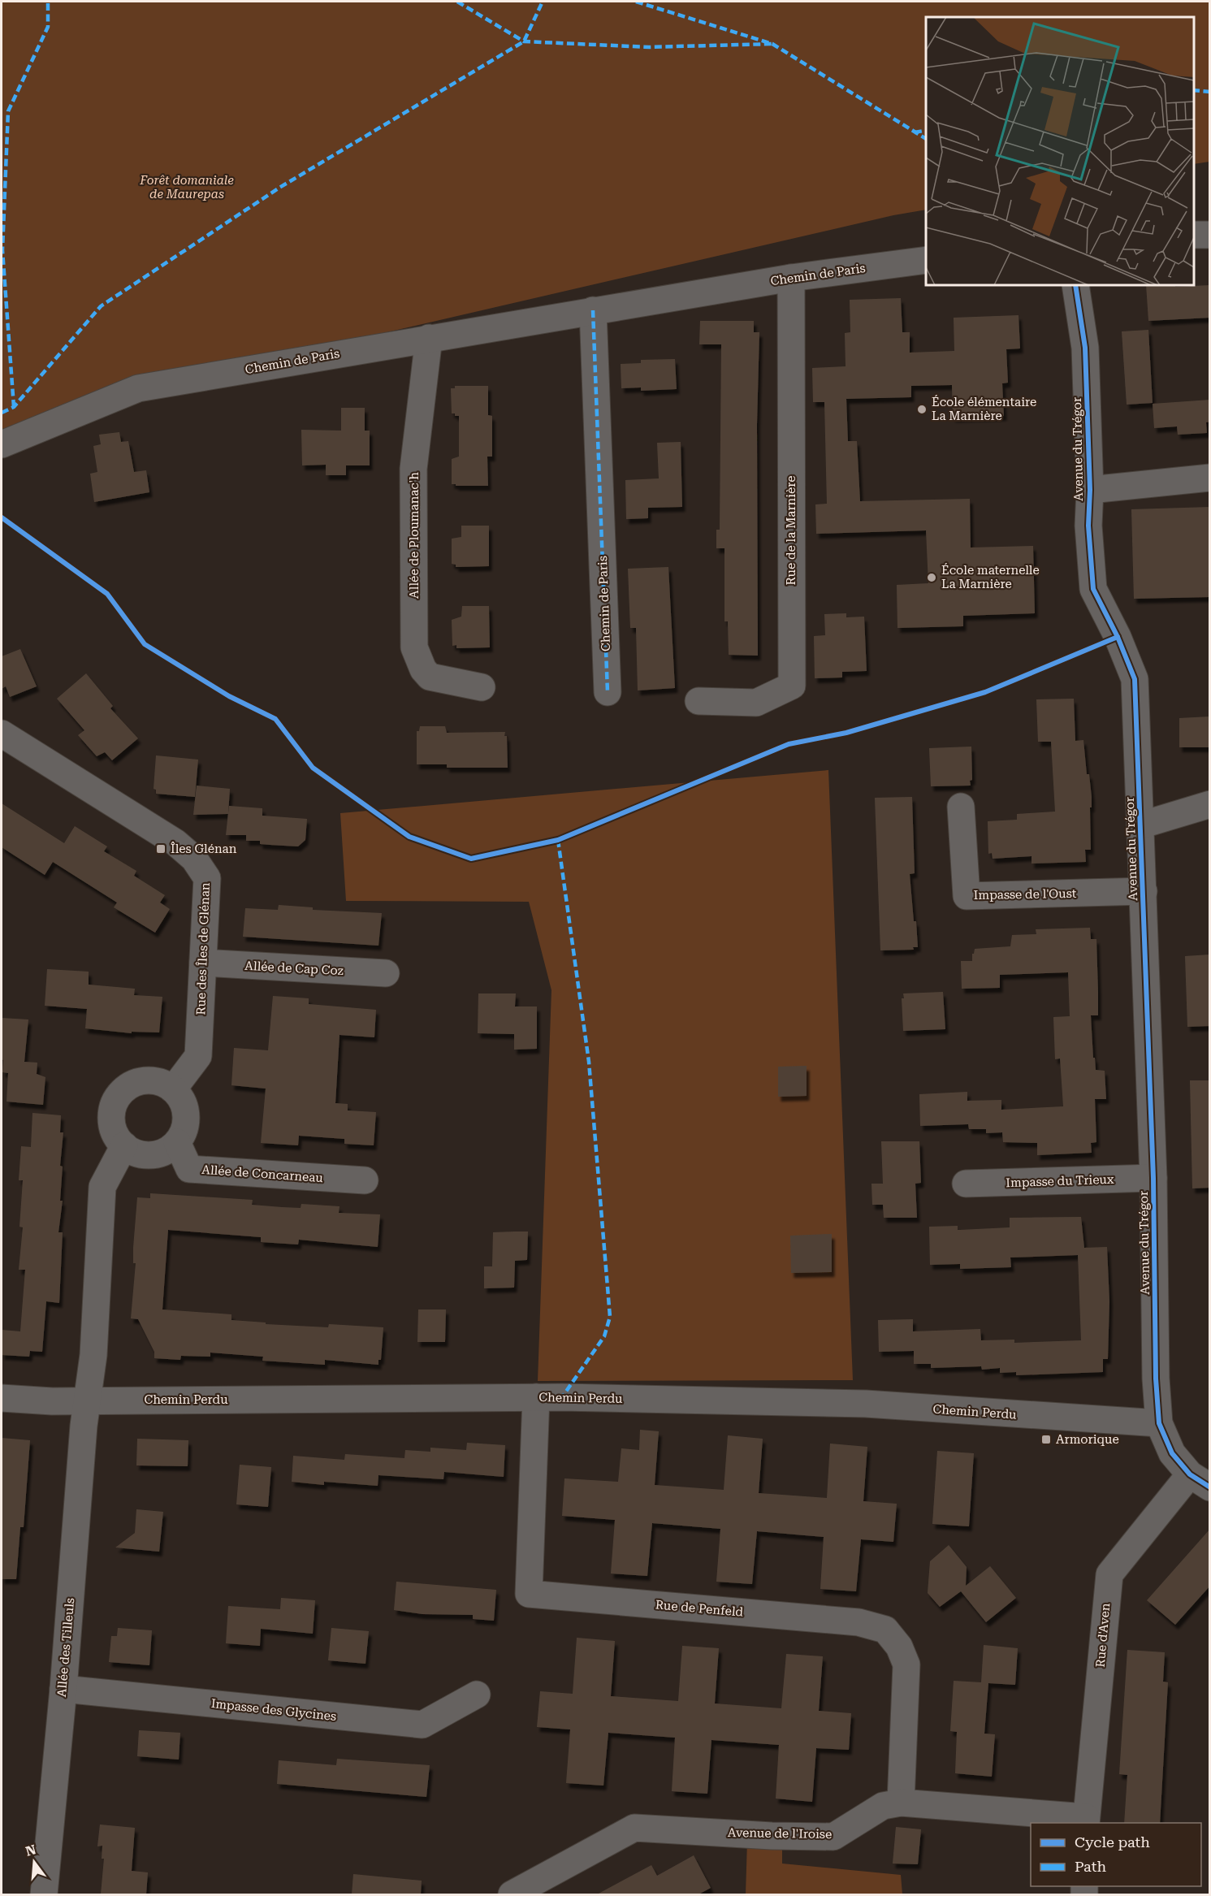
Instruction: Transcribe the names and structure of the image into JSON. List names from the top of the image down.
{
  "streets": {
    "street": [
      "Chemin de Paris",
      "Avenue du Trégor",
      "Rue de la Marnière",
      "Allée de Ploumanac'h",
      "Impasse de l'Oust",
      "Rue des Îles de Glénan",
      "Allée de Cap Coz",
      "Allée de Concarneau",
      "Impasse du Trieux",
      "Chemin Perdu",
      "Rue de Penfeld",
      "Rue d'Aven",
      "Allée des Tilleuls",
      "Impasse des Glycines",
      "Avenue de l'Iroise"
    ]
  },
  "crossings": [
    ["Chemin de Paris", "Rue de la Marnière"],
    ["Chemin de Paris", "Allée de Ploumanac'h"],
    ["Avenue du Trégor", "Impasse de l'Oust"],
    ["Avenue du Trégor", "Impasse du Trieux"],
    ["Avenue du Trégor", "Chemin Perdu"],
    ["Avenue du Trégor", "Rue d'Aven"],
    ["Rue des Îles de Glénan", "Allée de Cap Coz"],
    ["Rue des Îles de Glénan", "Allée de Concarneau"],
    ["Chemin Perdu", "Rue de Penfeld"],
    ["Chemin Perdu", "Allée des Tilleuls"],
    ["Rue de Penfeld", "Avenue de l'Iroise"],
    ["Rue d'Aven", "Avenue de l'Iroise"],
    ["Allée des Tilleuls", "Impasse des Glycines"]
  ],
  "parks": ["Forêt domaniale de Maurepas"],
  "places": {
    "other": ["École élémentaire La Marnière", "École maternelle La Marnière"],
    "transit": ["Îles Glénan", "Armorique"]
  },
  "legend": ["Cycle path", "Path"],
  "north": "top"
}
